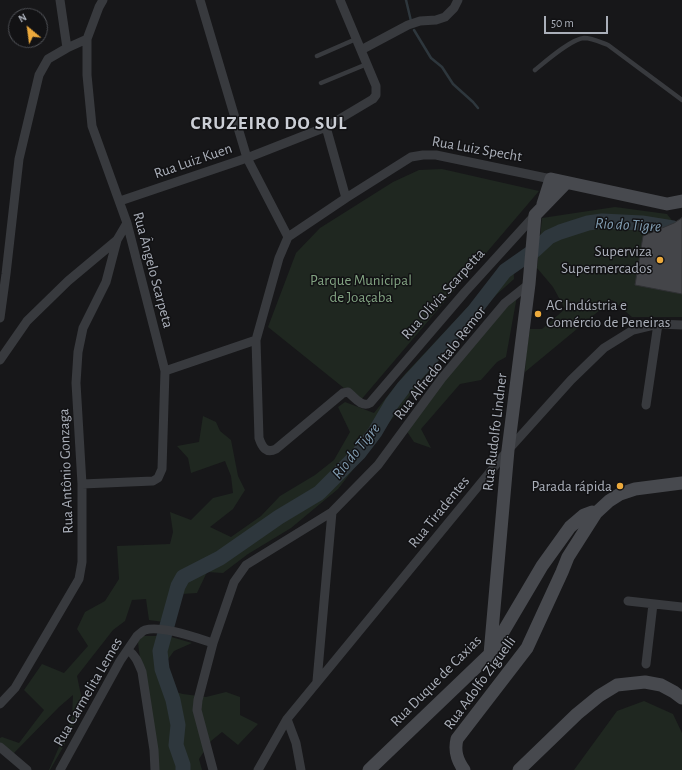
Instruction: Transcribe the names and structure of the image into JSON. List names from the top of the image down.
{
  "streets": {
    "street": [
      "Rua Luiz Specht",
      "Rua Luiz Kuen",
      "Rua Ângelo Scarpeta",
      "Rua Olívia Scarpetta",
      "Rua Alfredo Italo Remor",
      "Rua Rudolfo Lindner",
      "Rua Antônio Gonzaga",
      "Rua Tiradentes",
      "Rua Duque de Caxias",
      "Rua Adolfo Ziguelli",
      "Rua Carmelita Lemes"
    ]
  },
  "crossings": [
    ["Rua Luiz Specht", "Rua Olívia Scarpetta"],
    ["Rua Luiz Kuen", "Rua Ângelo Scarpeta"],
    ["Rua Ângelo Scarpeta", "Rua Antônio Gonzaga"],
    ["Rua Olívia Scarpetta", "Rua Rudolfo Lindner"],
    ["Rua Alfredo Italo Remor", "Rua Rudolfo Lindner"],
    ["Rua Alfredo Italo Remor", "Rua Carmelita Lemes"],
    ["Rua Rudolfo Lindner", "Rua Tiradentes"],
    ["Rua Rudolfo Lindner", "Rua Duque de Caxias"],
    ["Rua Duque de Caxias", "Rua Adolfo Ziguelli"]
  ],
  "districts": ["CRUZEIRO DO SUL"],
  "water": ["Rio do Tigre"],
  "parks": ["Parque Municipal de Joaçaba"],
  "places": ["Superviza Supermercados", "AC Indústria e Comércio de Peneiras", "Parada rápida"],
  "scale_bar": "50 m",
  "north": "top left"
}
